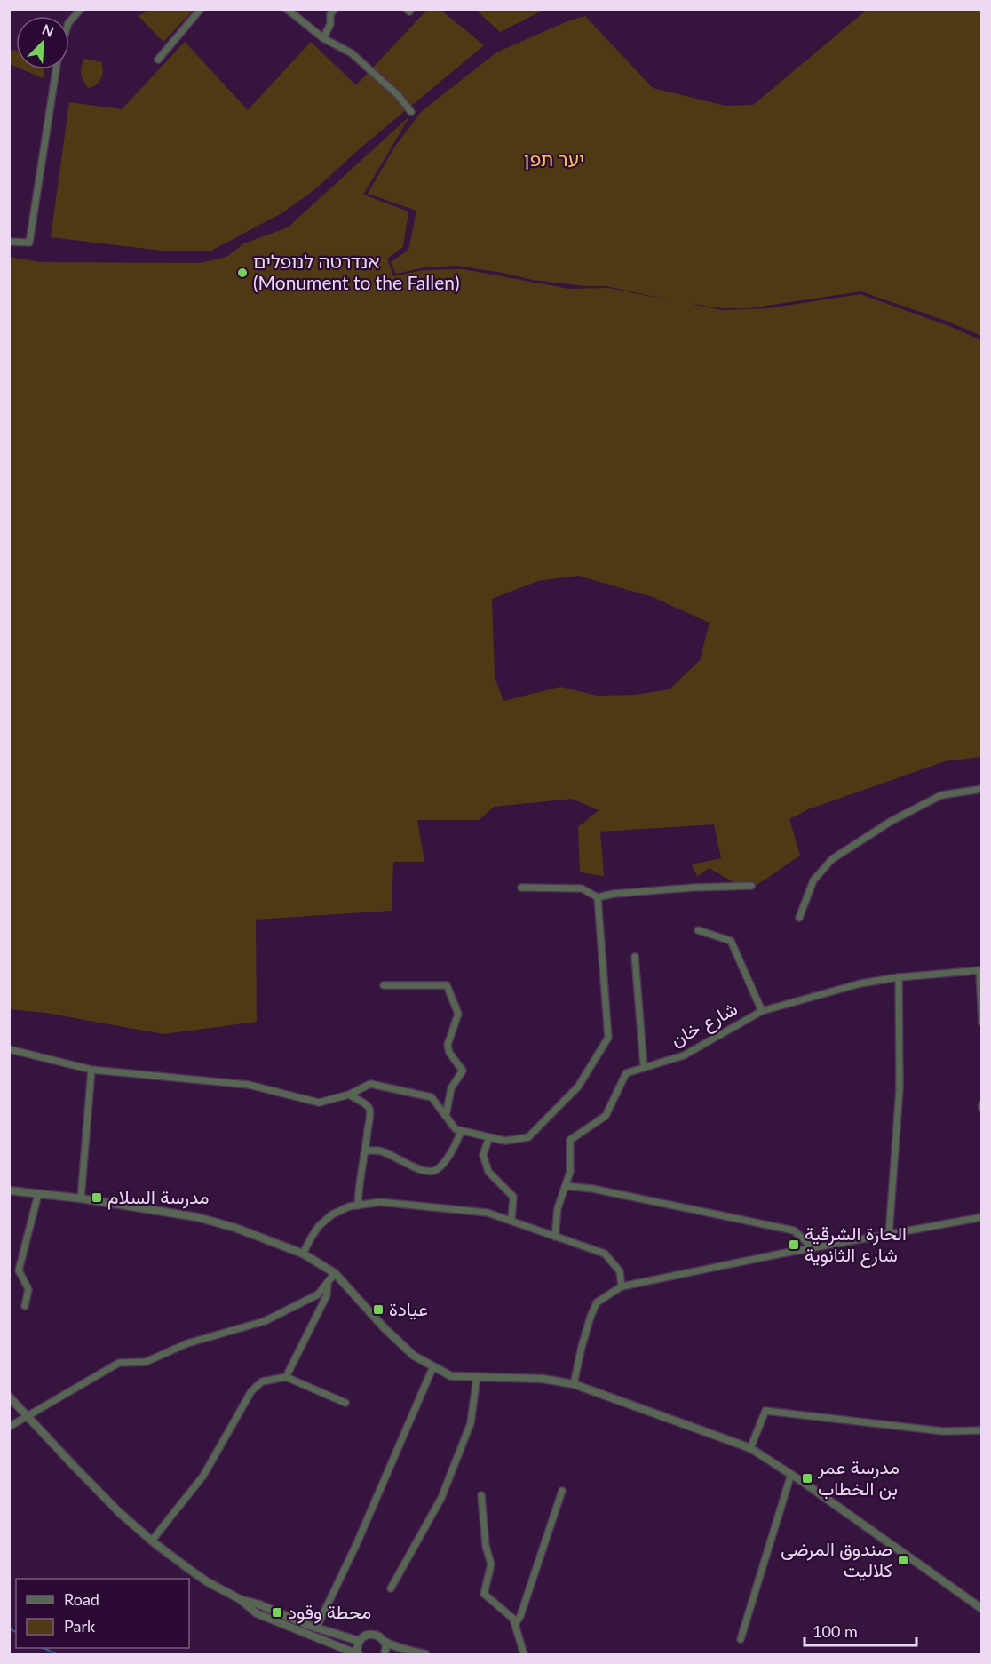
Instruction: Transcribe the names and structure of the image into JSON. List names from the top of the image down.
{
  "streets": {
    "street": ["شارع خان"]
  },
  "parks": ["יער תפן"],
  "places": {
    "other": ["אנדרטה לנופלים (Monument to the Fallen)"],
    "transit": [
      "مدرسة السلام",
      "الحارة الشرقية شارع الثانوية",
      "عيادة",
      "مدرسة عمر بن الخطاب",
      "صندوق المرضى كلاليت",
      "محطة وقود"
    ]
  },
  "legend": ["Road", "Park"],
  "scale_bar": "100 m",
  "north": "top right"
}
